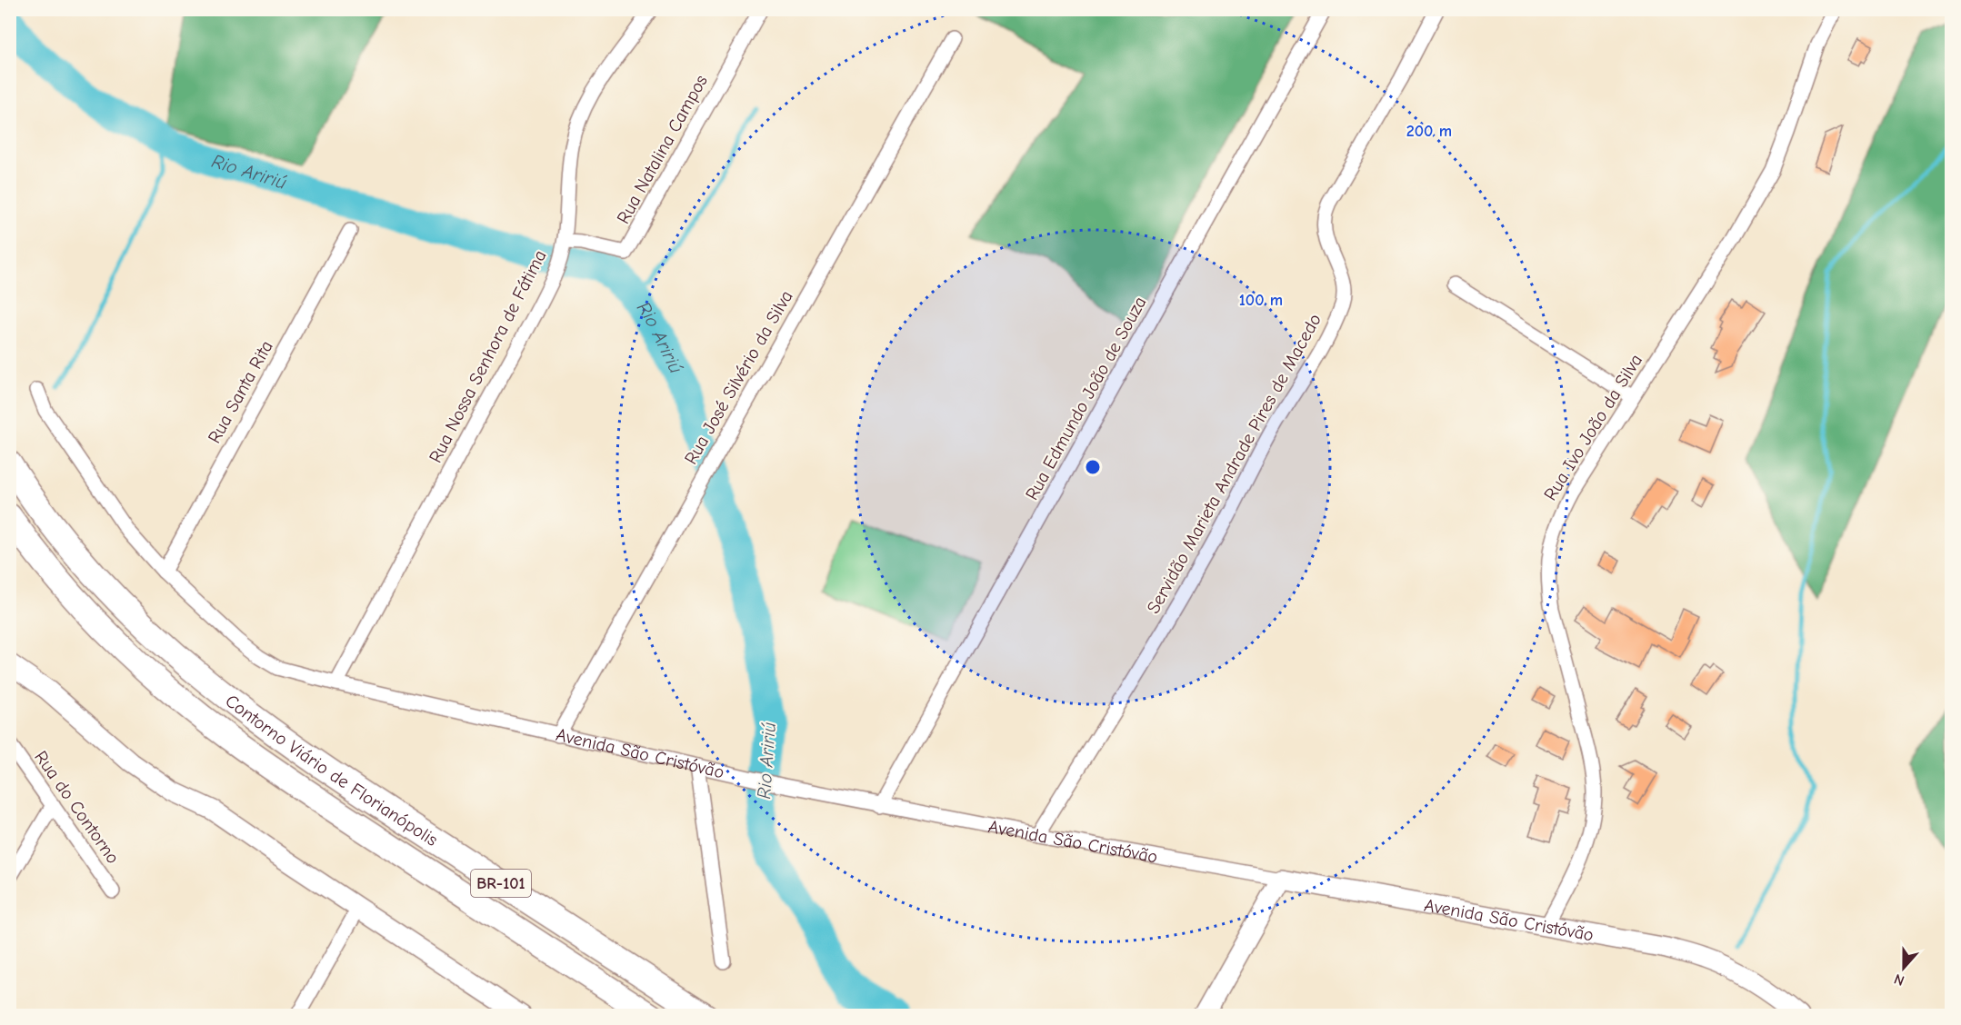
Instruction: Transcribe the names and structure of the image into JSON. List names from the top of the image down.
{
  "streets": {
    "highway": ["Contorno Viário de Florianópolis", "BR-101"],
    "main road": ["Avenida São Cristóvão"],
    "street": [
      "Rua Natalina Campos",
      "Rua Nossa Senhora de Fátima",
      "Rua José Silvério da Silva",
      "Rua Santa Rita",
      "Rua Edmundo João de Souza",
      "Rua Ivo João da Silva",
      "Servidão Marieta Andrade Pires de Macedo",
      "Rua do Contorno"
    ]
  },
  "crossings": [
    ["Rua Natalina Campos", "Rua Nossa Senhora de Fátima"],
    ["Rua Nossa Senhora de Fátima", "Avenida São Cristóvão"],
    ["Rua José Silvério da Silva", "Avenida São Cristóvão"],
    ["Rua Santa Rita", "Avenida São Cristóvão"],
    ["Rua Edmundo João de Souza", "Avenida São Cristóvão"],
    ["Rua Ivo João da Silva", "Avenida São Cristóvão"],
    ["Servidão Marieta Andrade Pires de Macedo", "Avenida São Cristóvão"]
  ],
  "water": ["Rio Aririú"],
  "north": "bottom",
  "rings": ["200 m", "100 m"]
}
